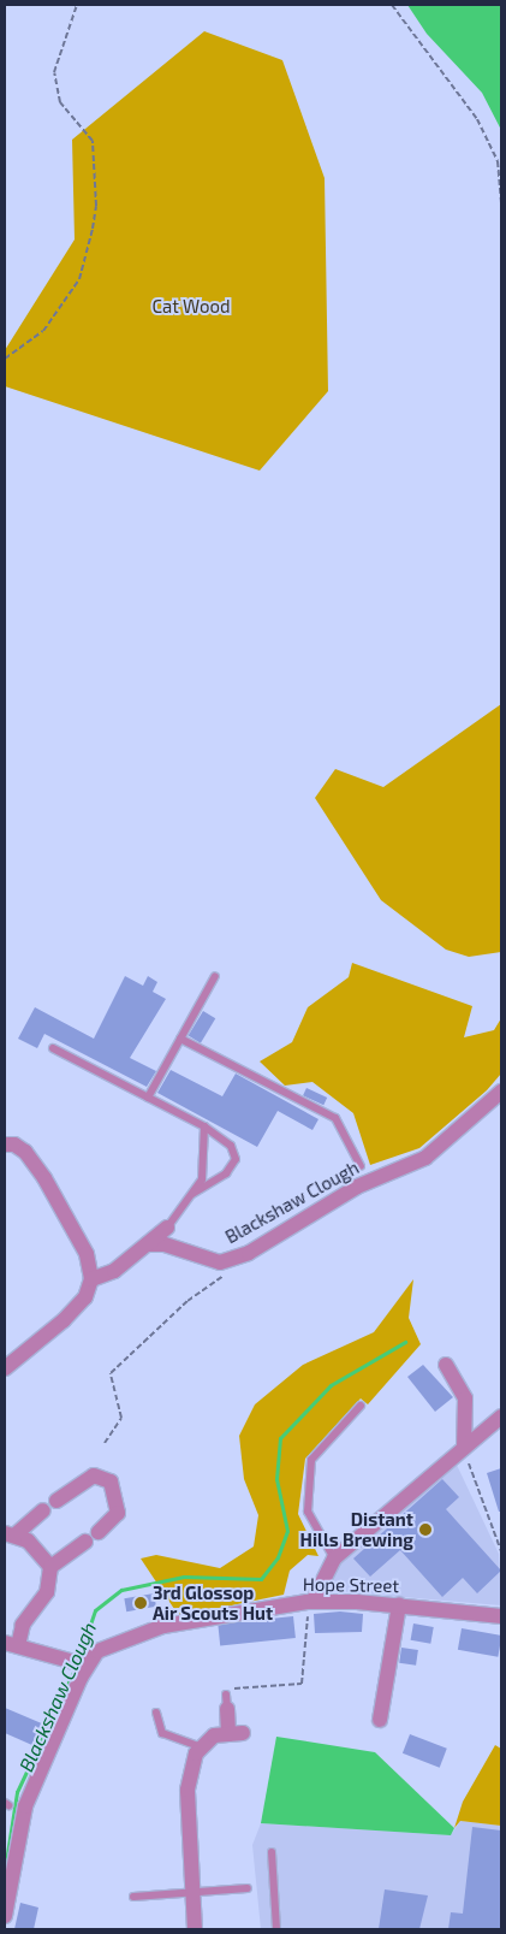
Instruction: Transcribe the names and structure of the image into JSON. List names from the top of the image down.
{
  "streets": {
    "street": ["Blackshaw Clough", "Hope Street"]
  },
  "water": ["Blackshaw Clough"],
  "parks": ["Cat Wood"],
  "places": ["Distant Hills Brewing", "3rd Glossop Air Scouts Hut"]
}
